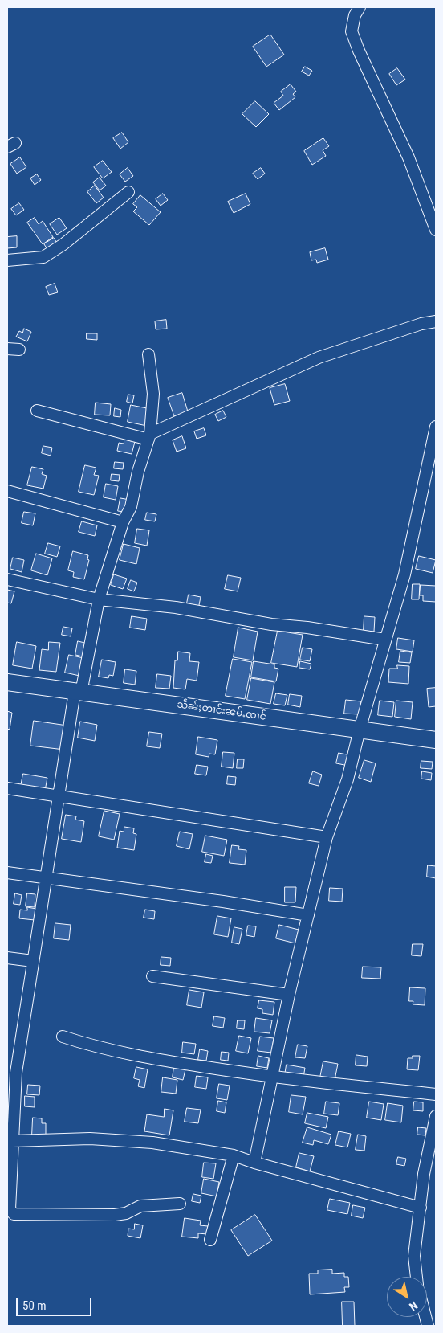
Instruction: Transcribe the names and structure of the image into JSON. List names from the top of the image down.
{
  "streets": {
    "highway": ["သဵၼ်ႈတၢင်းၼမ်ႉၸၢင်"]
  },
  "scale_bar": "50 m",
  "north": "bottom right"
}
